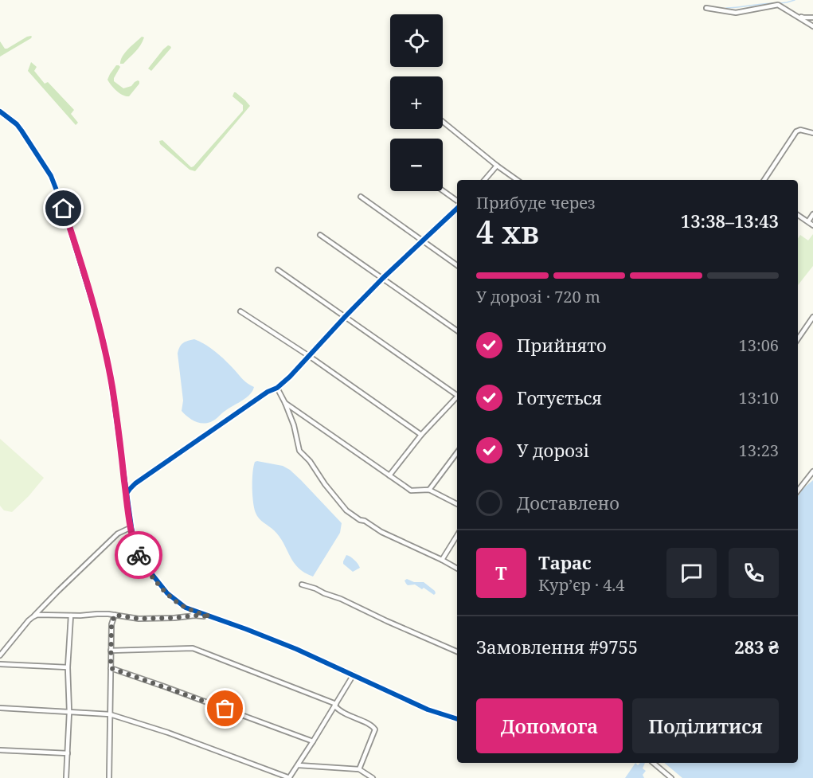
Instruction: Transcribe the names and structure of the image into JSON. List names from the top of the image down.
{
  "page": {
    "map_buttons": ["+", "−"],
    "heading": ["4 хв", "Прибуде через", "13:38–13:43"],
    "panel": [
      "Тарас",
      "Кур’єр · 4.4",
      "Замовлення #9755",
      "283 ₴"
    ],
    "bar": "У дорозі · 720 m",
    "list": [
      ["Прийнято", "13:06"],
      ["Готується", "13:10"],
      ["У дорозі", "13:23"],
      "Доставлено"
    ],
    "round": "Т",
    "buttons": ["Допомога", "Поділитися"]
  }
}
